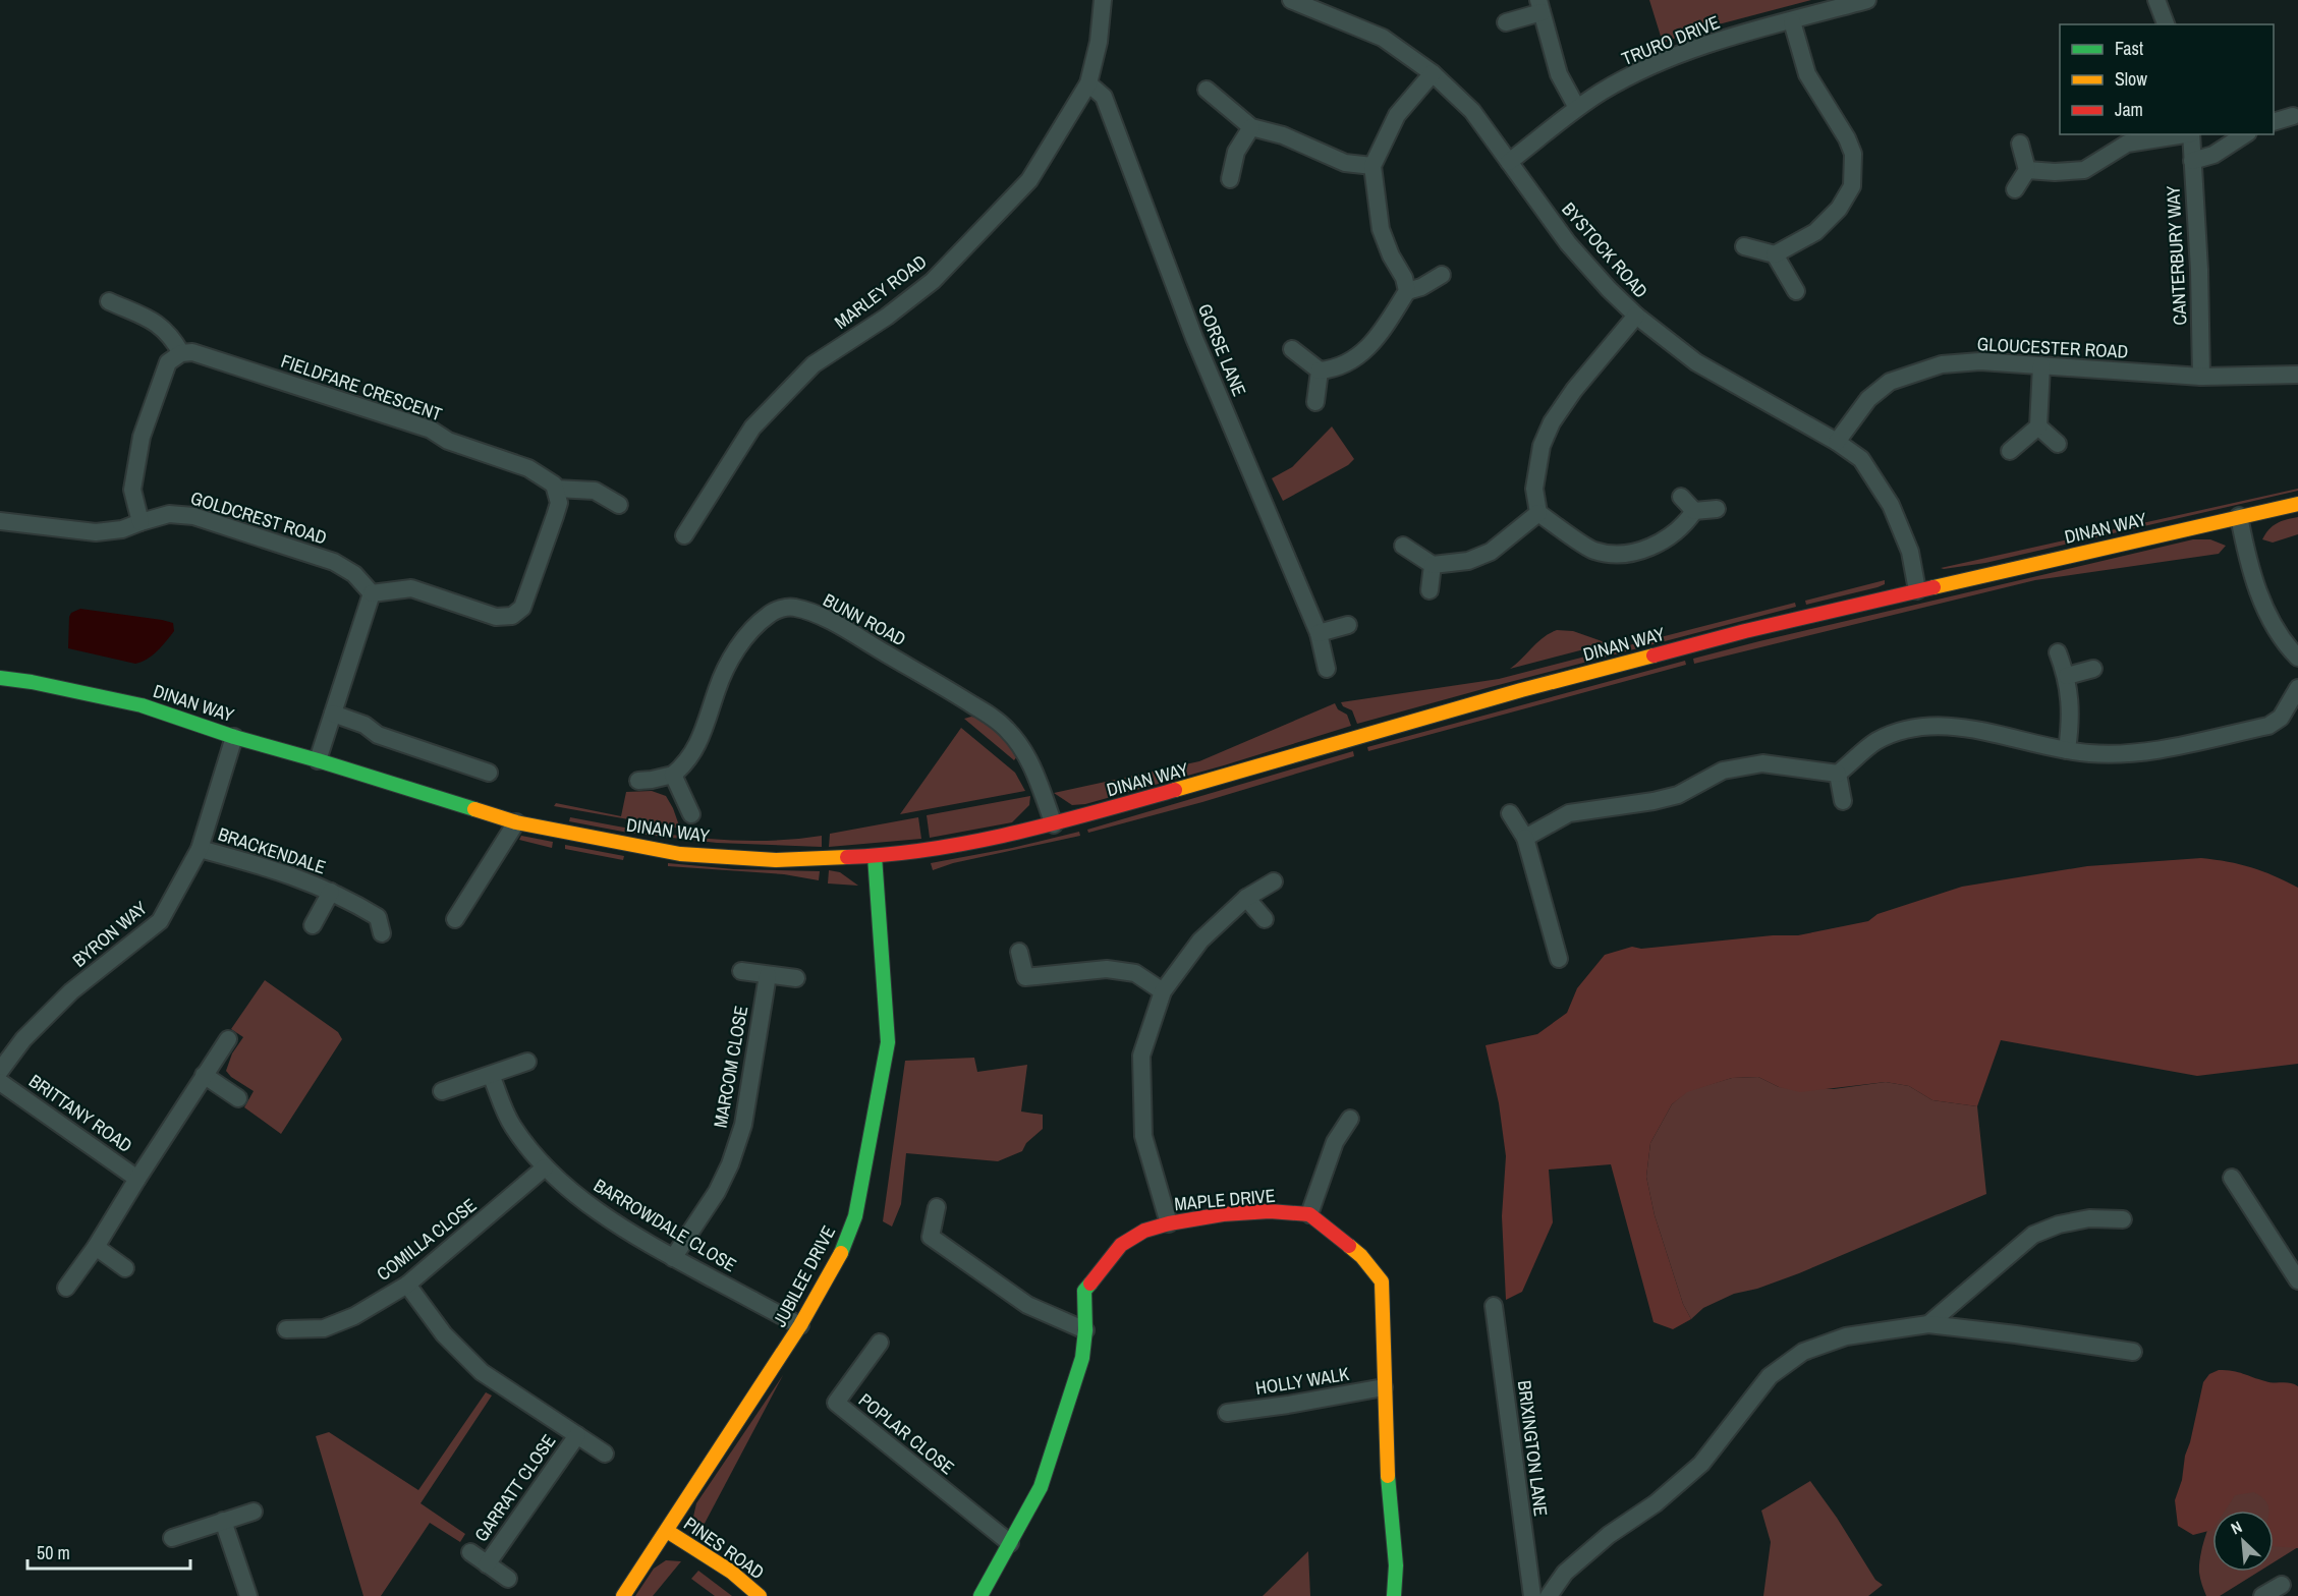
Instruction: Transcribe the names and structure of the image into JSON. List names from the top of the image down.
{
  "streets": {
    "street": [
      "TRURO DRIVE",
      "BYSTOCK ROAD",
      "CANTERBURY WAY",
      "MARLEY ROAD",
      "GLOUCESTER ROAD",
      "GORSE LANE",
      "FIELDFARE CRESCENT",
      "GOLDCREST ROAD",
      "DINAN WAY",
      "BUNN ROAD",
      "BRACKENDALE",
      "BYRON WAY",
      "MARCOM CLOSE",
      "BRITTANY ROAD",
      "MAPLE DRIVE",
      "BARROWDALE CLOSE",
      "COMILLA CLOSE",
      "JUBILEE DRIVE",
      "HOLLY WALK",
      "POPLAR CLOSE",
      "BRIXINGTON LANE",
      "GARRATT CLOSE",
      "PINES ROAD"
    ]
  },
  "crossings": [
    ["TRURO DRIVE", "BYSTOCK ROAD"],
    ["BYSTOCK ROAD", "GLOUCESTER ROAD"],
    ["BYSTOCK ROAD", "DINAN WAY"],
    ["CANTERBURY WAY", "GLOUCESTER ROAD"],
    ["MARLEY ROAD", "GORSE LANE"],
    ["DINAN WAY", "BUNN ROAD"],
    ["DINAN WAY", "BYRON WAY"],
    ["DINAN WAY", "JUBILEE DRIVE"],
    ["BRACKENDALE", "BYRON WAY"],
    ["MARCOM CLOSE", "BARROWDALE CLOSE"],
    ["MAPLE DRIVE", "POPLAR CLOSE"],
    ["BARROWDALE CLOSE", "COMILLA CLOSE"],
    ["BARROWDALE CLOSE", "JUBILEE DRIVE"],
    ["COMILLA CLOSE", "GARRATT CLOSE"],
    ["JUBILEE DRIVE", "PINES ROAD"]
  ],
  "legend": ["Fast", "Slow", "Jam"],
  "scale_bar": "50 m",
  "north": "top left"
}
